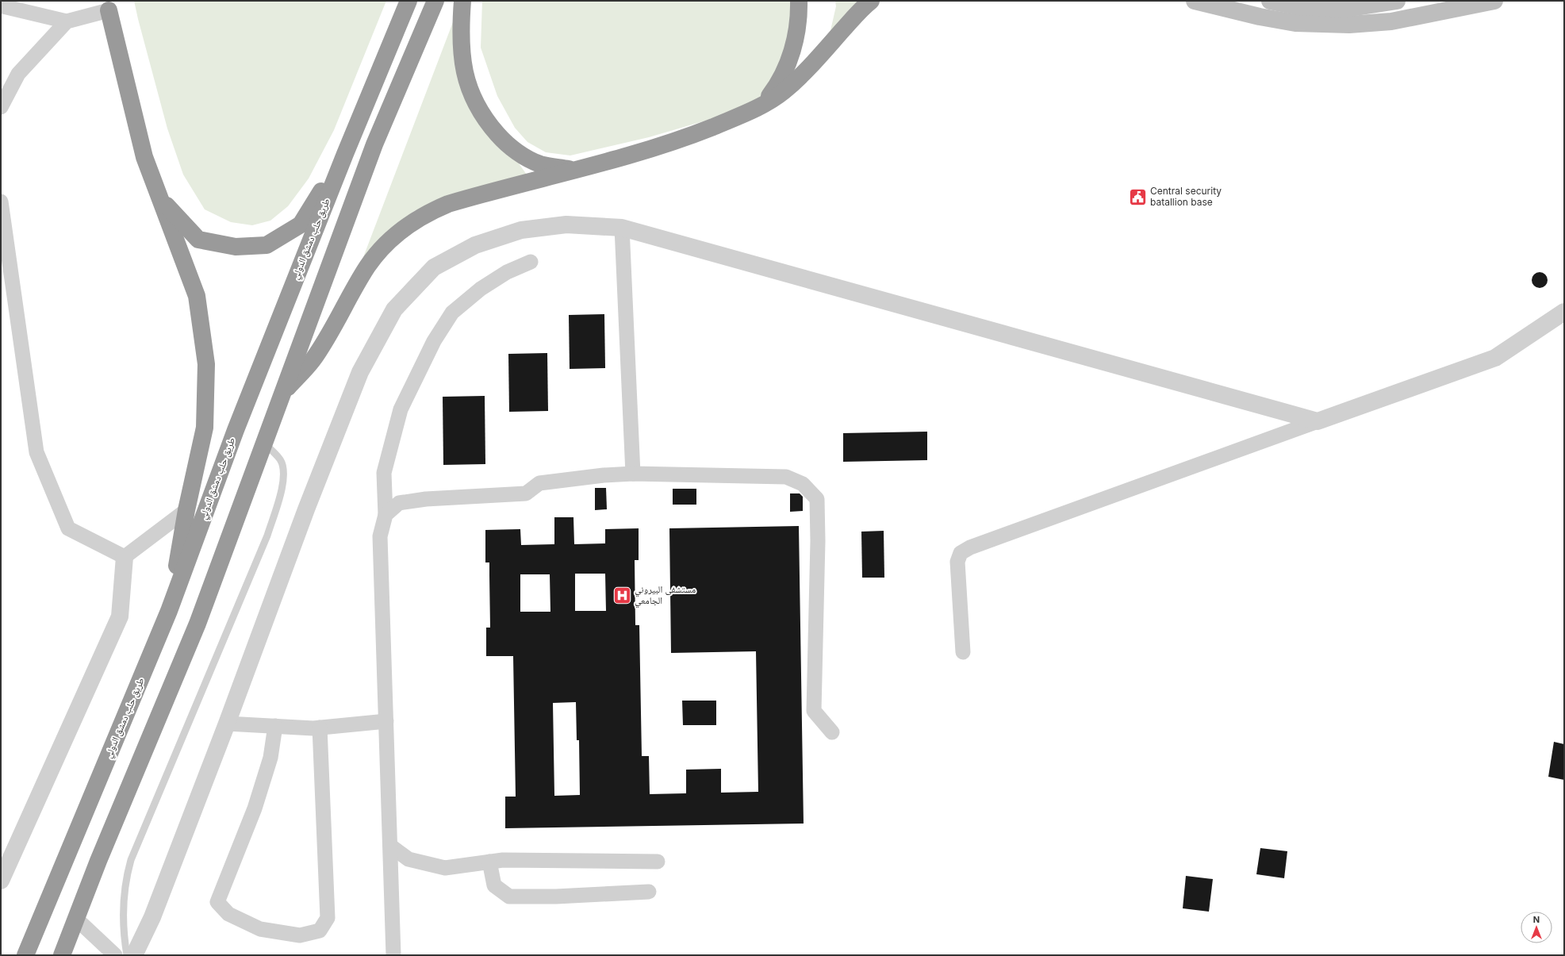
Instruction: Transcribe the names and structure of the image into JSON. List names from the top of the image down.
{
  "streets": {
    "highway": ["طريق حلب دمشق الدولي"]
  },
  "places": {
    "public building": ["Central security batallion base"],
    "hospital": ["مستشفى البيروني الجامعي"]
  },
  "north": "top"
}
